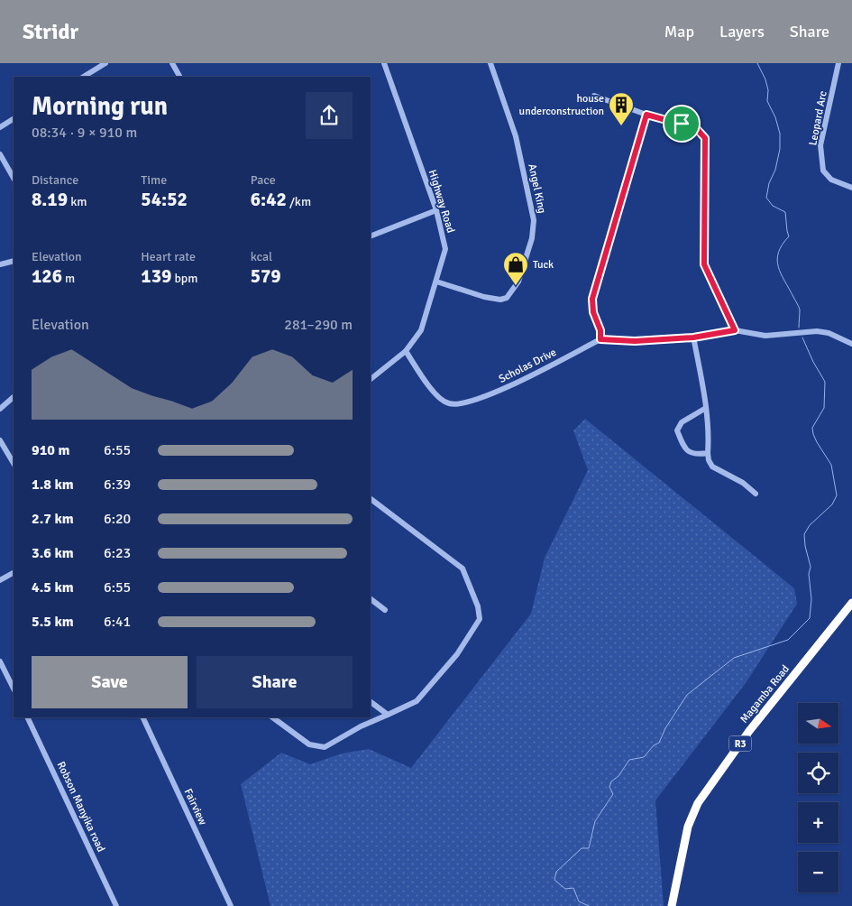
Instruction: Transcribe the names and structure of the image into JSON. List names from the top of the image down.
{
  "streets": {
    "highway": ["Magamba Road", "R3"],
    "street": [
      "Leopard Arc",
      "Angel King",
      "Highway Road",
      "Scholas Drive",
      "Robson Manyika road",
      "Fairview"
    ]
  },
  "crossings": [
    ["Angel King", "Highway Road"],
    ["Highway Road", "Scholas Drive"]
  ],
  "places": {
    "building": ["house underconstruction"],
    "shop": ["Tuck"]
  },
  "north": "right",
  "page": {
    "header": "Stridr",
    "nav": ["Map", "Layers", "Share"],
    "heading": ["Morning run", "08:34 · 9 × 910 m"],
    "stats": [
      ["Distance", "8.19 km"],
      ["Time", "54:52"],
      ["Pace", "6:42 /km"],
      ["Elevation", "126 m"],
      ["Heart rate", "139 bpm"],
      ["kcal", "579"]
    ],
    "chart": ["Elevation", "281–290 m"],
    "list": [
      {
        "name": "910 m",
        "note": "6:55"
      },
      {
        "name": "1.8 km",
        "note": "6:39"
      },
      {
        "name": "2.7 km",
        "note": "6:20"
      },
      {
        "name": "3.6 km",
        "note": "6:23"
      },
      {
        "name": "4.5 km",
        "note": "6:55"
      },
      {
        "name": "5.5 km",
        "note": "6:41"
      }
    ],
    "buttons": ["Save", "Share"],
    "map_buttons": ["+", "−"]
  }
}
